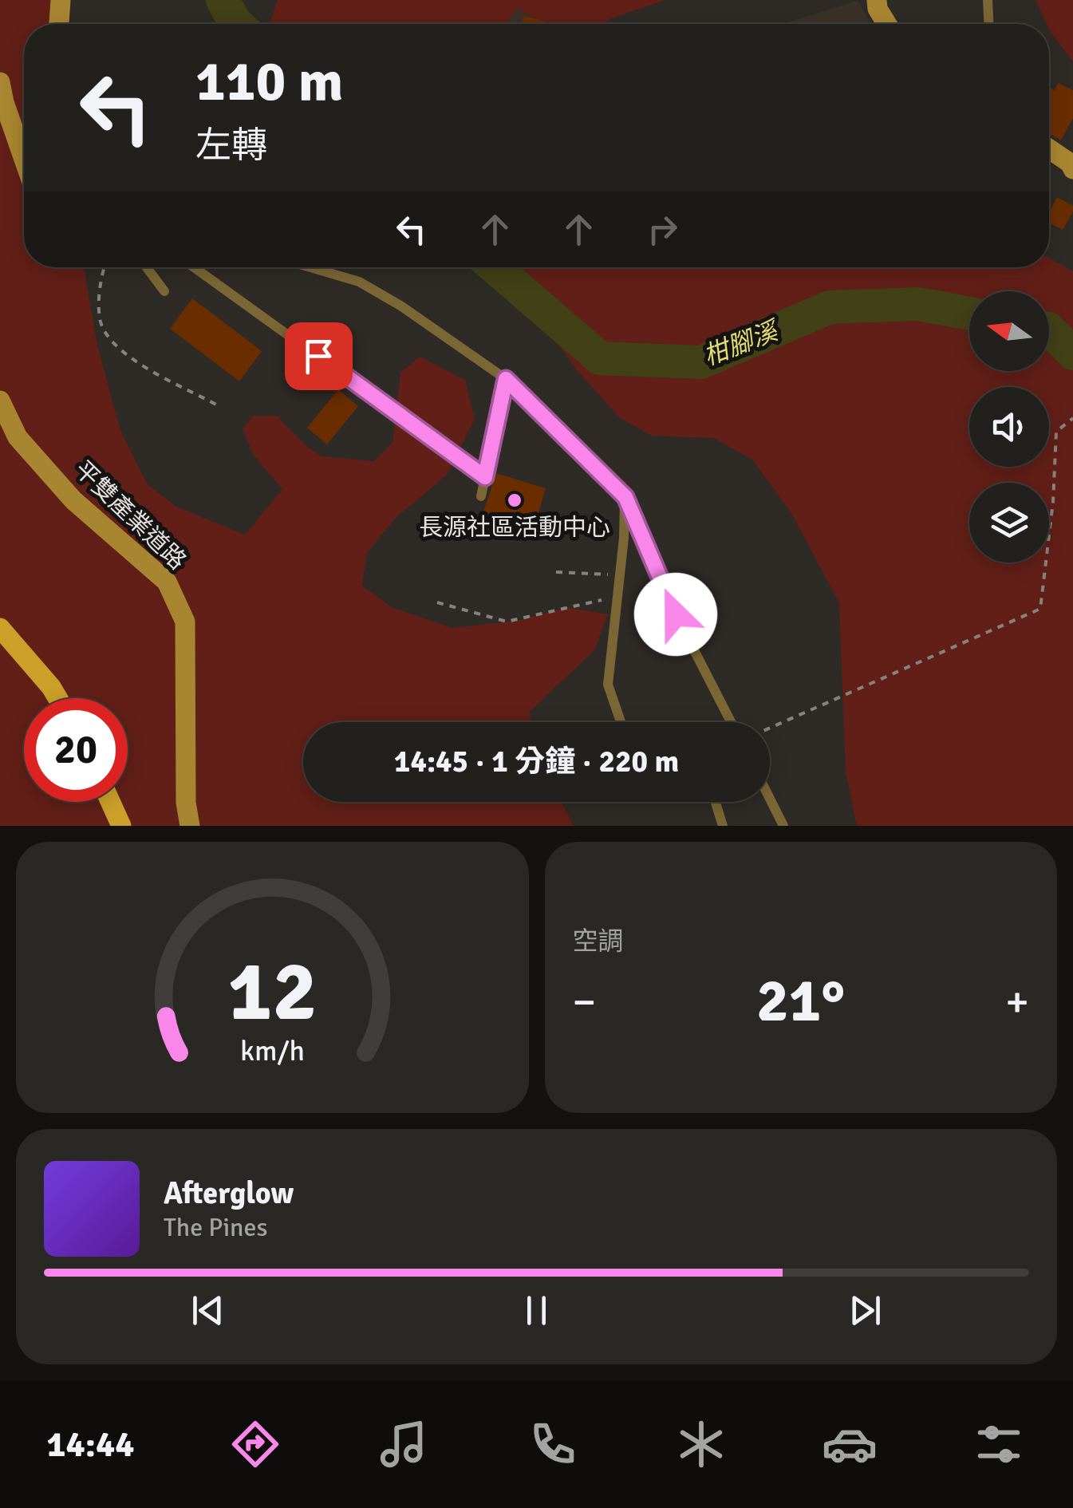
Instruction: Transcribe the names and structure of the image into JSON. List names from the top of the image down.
{
  "streets": {
    "street": ["平雙產業道路"]
  },
  "water": ["柑腳溪"],
  "places": ["長源社區活動中心"],
  "north": "left",
  "page": {
    "turn": ["110 m", "左轉"],
    "limit": "20",
    "trip": "14:45 · 1 分鐘 · 220 m",
    "tile": "空調",
    "heat": ["−", "21°", "+"],
    "song": ["Afterglow", "The Pines"],
    "tabs": "14:44",
    "gauge": ["12", "km/h"]
  }
}
